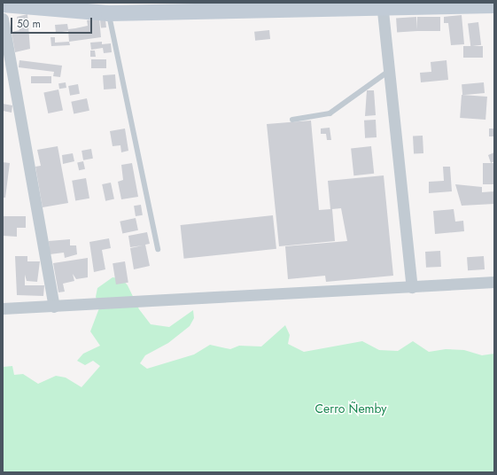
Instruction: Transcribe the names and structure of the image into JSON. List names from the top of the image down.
{
  "parks": ["Cerro Ñemby"],
  "scale_bar": "50 m"
}
